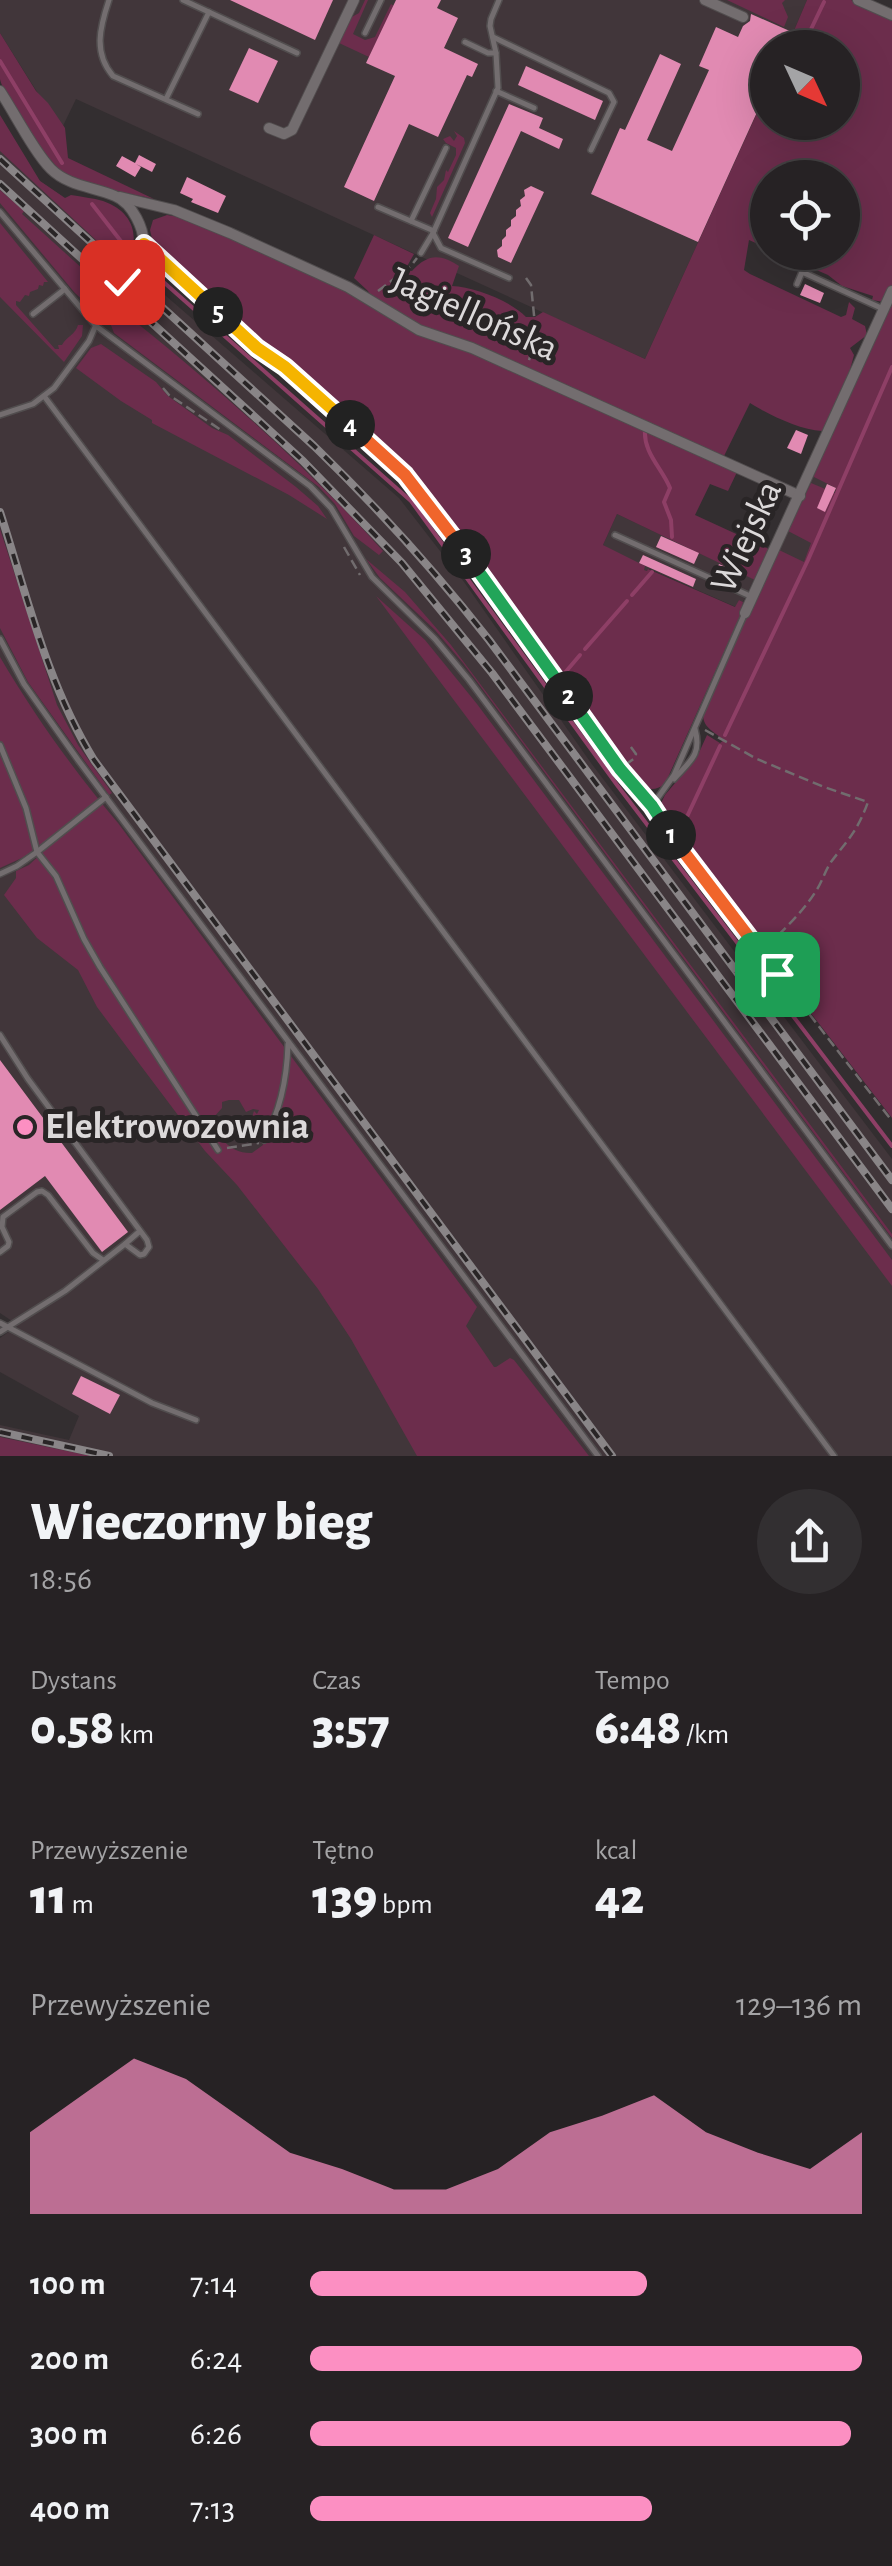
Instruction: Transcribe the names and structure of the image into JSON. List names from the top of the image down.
{
  "streets": {
    "street": ["Jagiellońska", "Wiejska"]
  },
  "crossings": [
    ["Jagiellońska", "Wiejska"]
  ],
  "places": ["Elektrowozownia"],
  "north": "bottom right",
  "page": {
    "pins": [
      "5",
      "4",
      "3",
      "2",
      "1"
    ],
    "heading": ["Wieczorny bieg", "18:56"],
    "stats": [
      ["Dystans", "0.58 km"],
      ["Czas", "3:57"],
      ["Tempo", "6:48 /km"],
      ["Przewyższenie", "11 m"],
      ["Tętno", "139 bpm"],
      ["kcal", "42"]
    ],
    "chart": ["Przewyższenie", "129–136 m"],
    "list": [
      {
        "name": "100 m",
        "note": "7:14"
      },
      {
        "name": "200 m",
        "note": "6:24"
      },
      {
        "name": "300 m",
        "note": "6:26"
      },
      {
        "name": "400 m",
        "note": "7:13"
      }
    ]
  }
}
